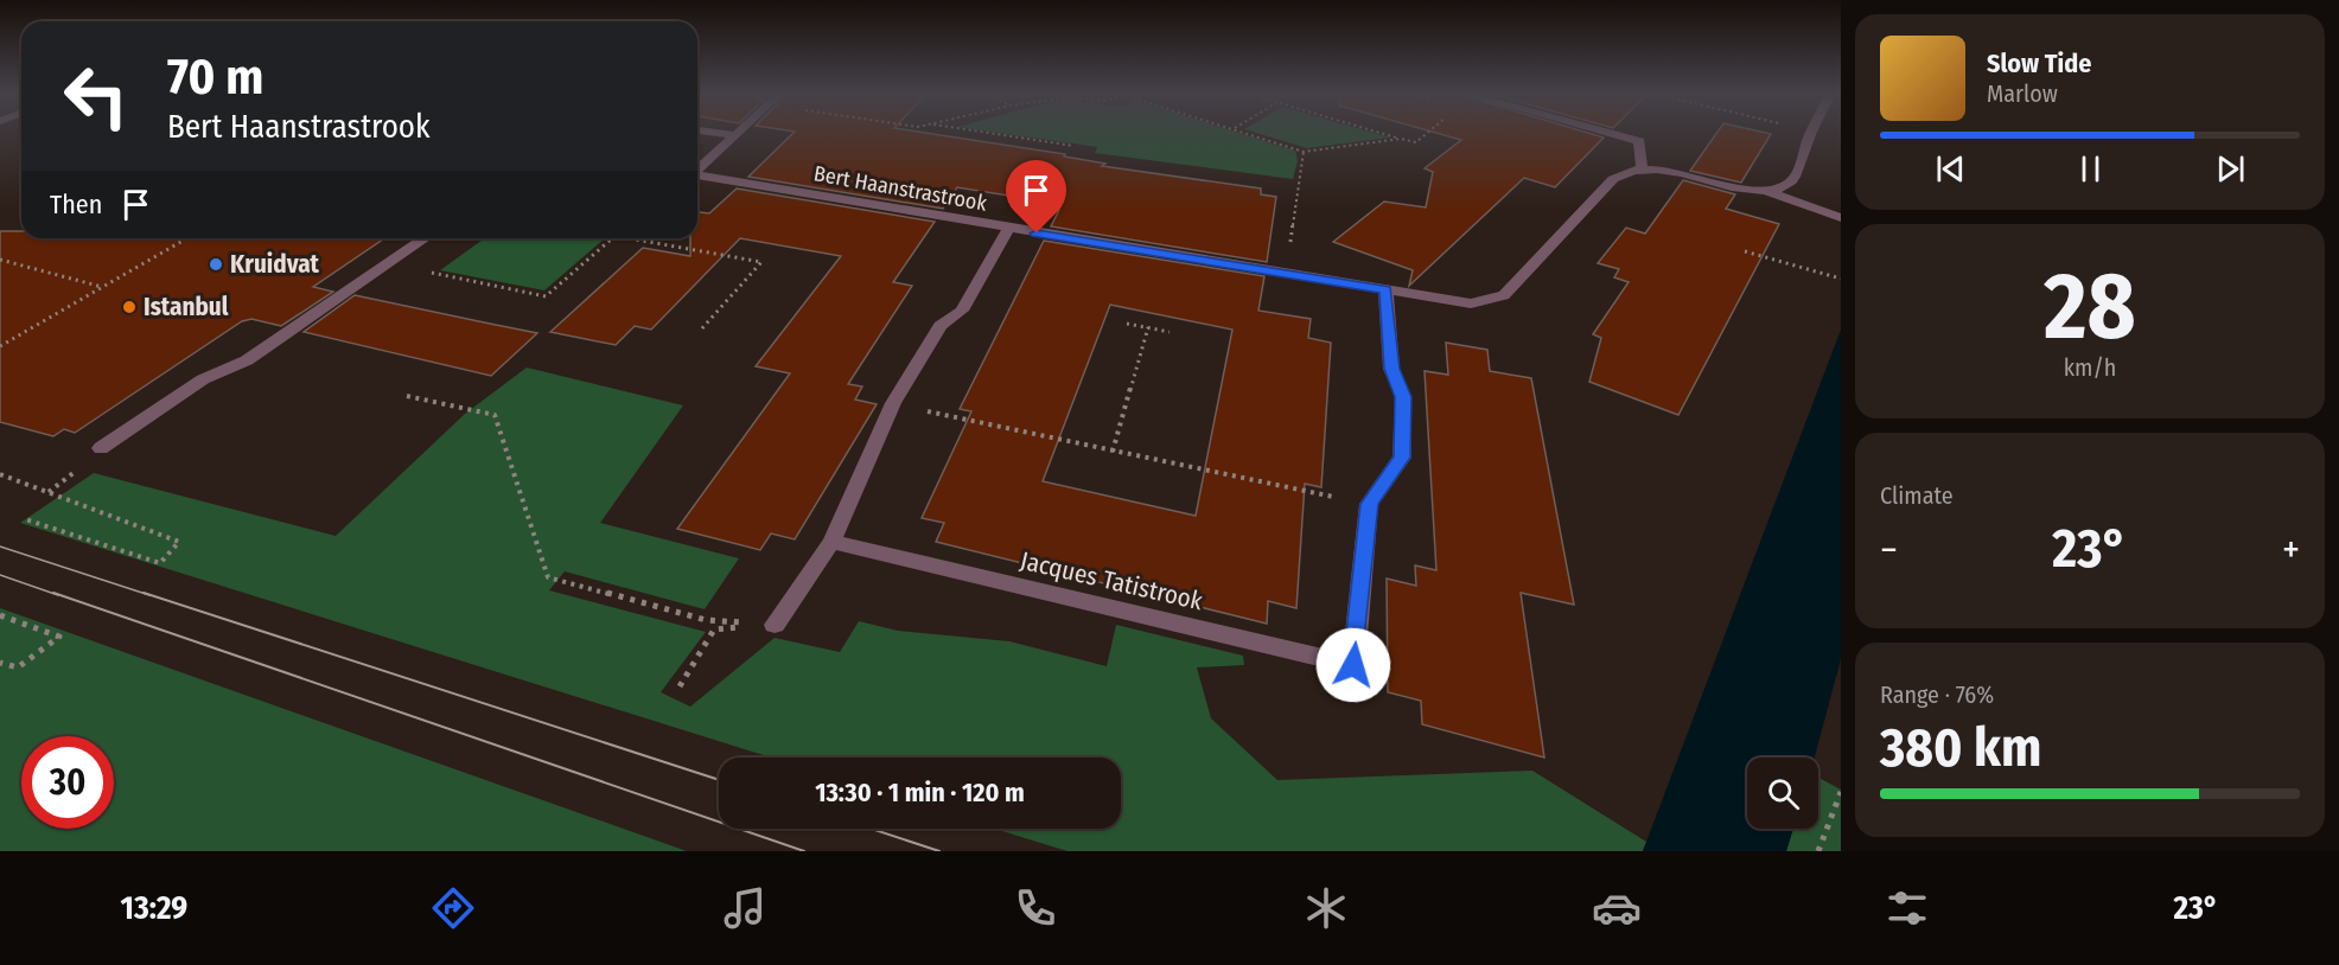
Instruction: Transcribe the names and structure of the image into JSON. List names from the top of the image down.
{
  "streets": {
    "street": ["Bert Haanstrastrook", "Jacques Tatistrook"]
  },
  "places": ["Kruidvat", "Istanbul"],
  "page": {
    "turn": ["70 m", "Bert Haanstrastrook"],
    "song": ["Slow Tide", "Marlow"],
    "then": "Then",
    "tile": [
      ["28", "km/h"],
      "Climate",
      ["Range · 76%", "380 km"]
    ],
    "heat": ["−", "23°", "+"],
    "limit": "30",
    "trip": "13:30 · 1 min · 120 m",
    "tabs": ["13:29", "23°"]
  }
}
